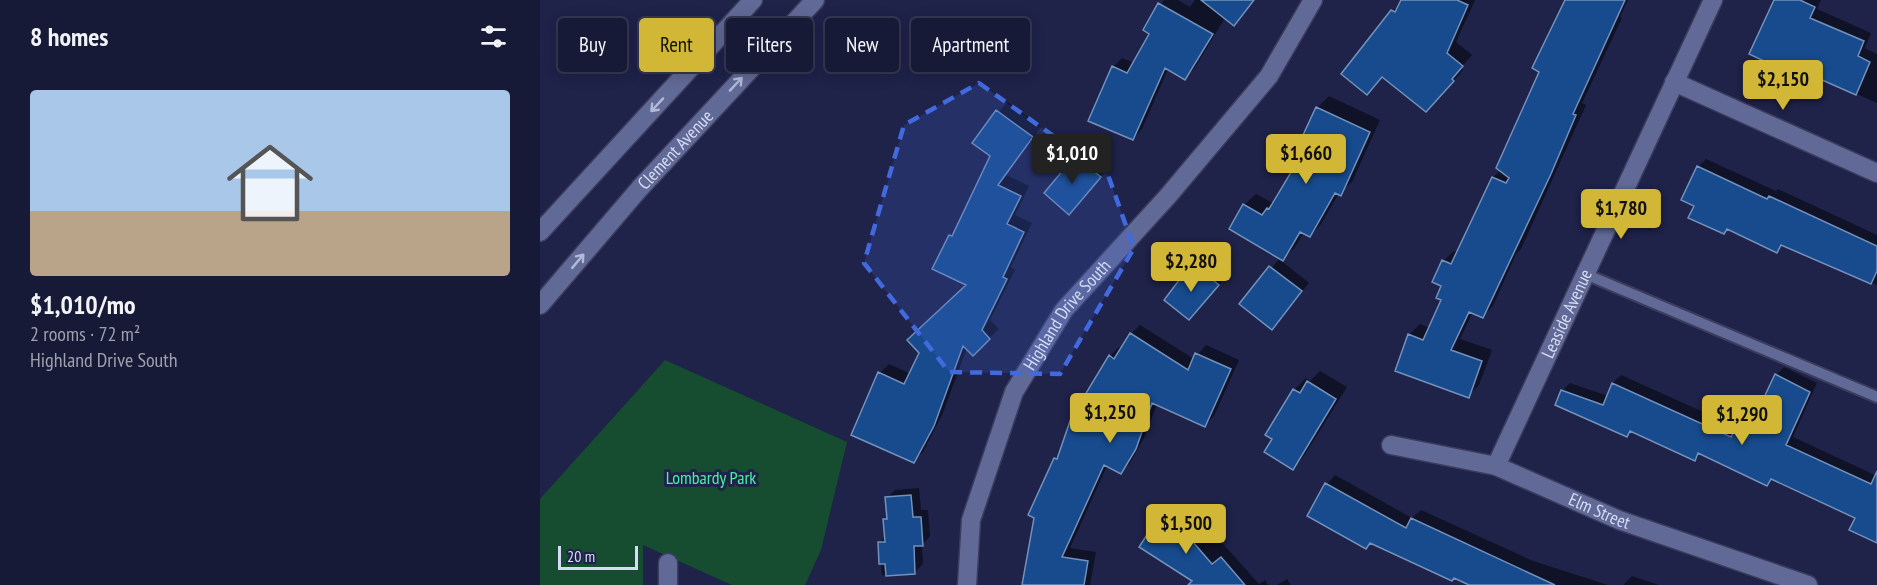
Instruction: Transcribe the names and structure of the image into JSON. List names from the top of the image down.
{
  "streets": {
    "street": [
      "Clement Avenue",
      "Leaside Avenue",
      "Highland Drive South",
      "Elm Street"
    ]
  },
  "crossings": [
    ["Leaside Avenue", "Elm Street"]
  ],
  "parks": ["Lombardy Park"],
  "scale_bar": "20 m",
  "page": {
    "heading": "8 homes",
    "chip": [
      "Buy",
      "Rent",
      "Filters",
      "New",
      "Apartment"
    ],
    "price": [
      "$2,150",
      "$1,010",
      "$1,660",
      "$1,780",
      "$2,280",
      "$1,250",
      "$1,290",
      "$1,500"
    ],
    "list": [
      {
        "name": "$1,010/mo",
        "note": "2 rooms · 72 m² · Highland Drive South"
      }
    ],
    "scale": "20 m"
  }
}
